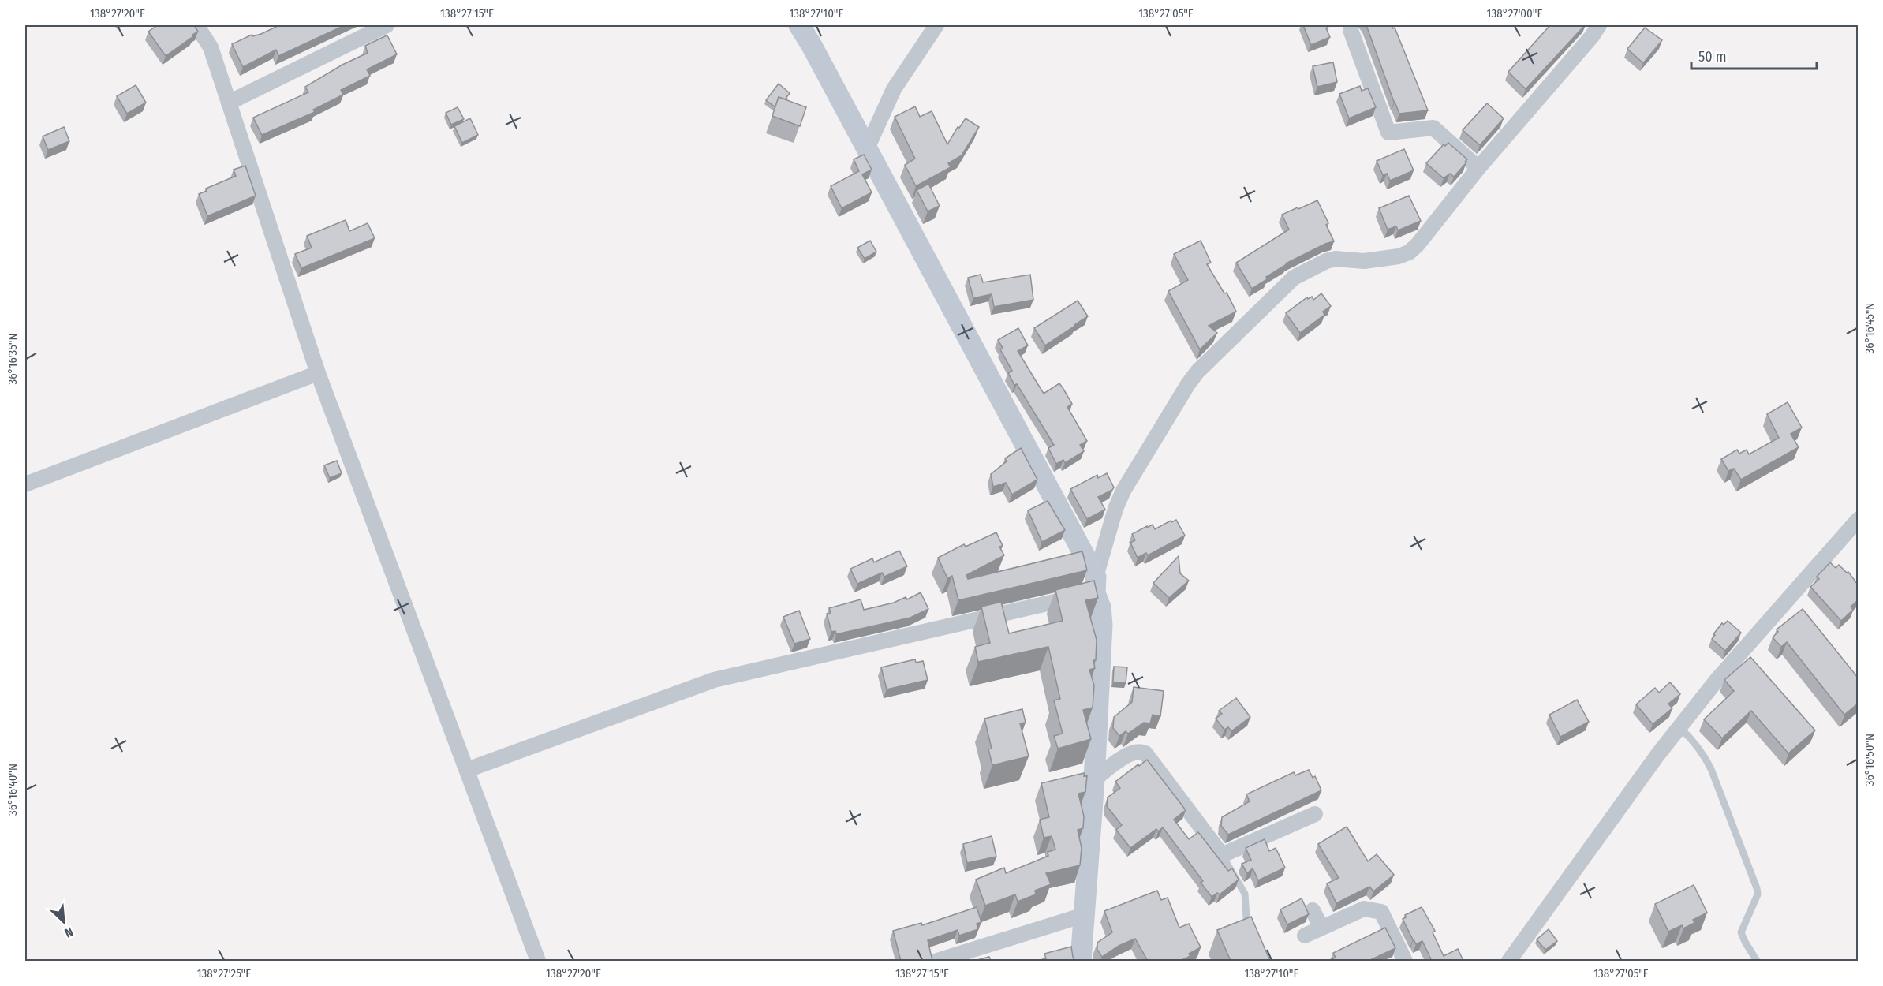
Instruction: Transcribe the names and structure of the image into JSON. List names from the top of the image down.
{
  "scale_bar": "50 m",
  "north": "bottom right",
  "coordinates": [
    "138°27'20\"E",
    "138°27'15\"E",
    "138°27'10\"E",
    "138°27'05\"E",
    "138°27'00\"E",
    "36°16'45\"N",
    "36°16'35\"N",
    "36°16'50\"N",
    "36°16'40\"N",
    "138°27'25\"E"
  ]
}
